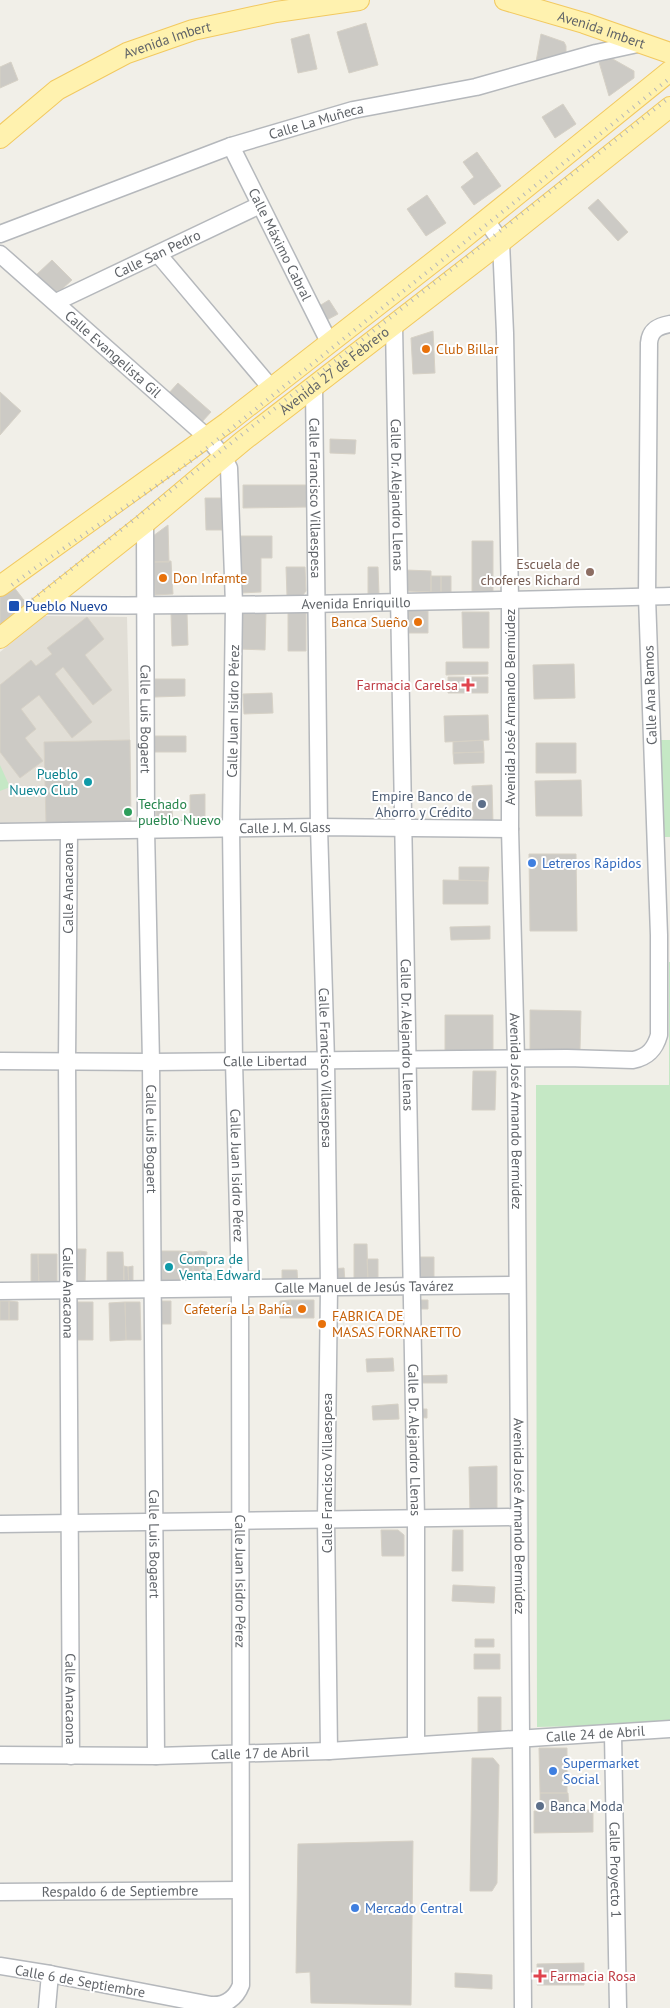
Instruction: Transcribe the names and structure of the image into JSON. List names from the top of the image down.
{
  "streets": {
    "main road": ["Avenida Imbert", "Avenida 27 de Febrero"],
    "street": [
      "Calle La Muñeca",
      "Calle Máximo Cabral",
      "Calle San Pedro",
      "Calle Evangelista Gil",
      "Calle Dr. Alejandro Llenas",
      "Calle Francisco Villaespesa",
      "Avenida Enriquillo",
      "Calle Ana Ramos",
      "Avenida José Armando Bermúdez",
      "Calle Juan Isidro Pérez",
      "Calle Luis Bogaert",
      "Calle J. M. Glass",
      "Calle Anacaona",
      "Calle Libertad",
      "Calle Manuel de Jesús Tavárez",
      "Calle 24 de Abril",
      "Calle 17 de Abril",
      "Calle Proyecto 1",
      "Respaldo 6 de Septiembre",
      "Calle 6 de Septiembre"
    ]
  },
  "crossings": [
    ["Avenida Imbert", "Calle La Muñeca"],
    ["Calle La Muñeca", "Calle Máximo Cabral"],
    ["Calle Máximo Cabral", "Calle San Pedro"],
    ["Calle Máximo Cabral", "Avenida 27 de Febrero"],
    ["Calle San Pedro", "Calle Evangelista Gil"],
    ["Calle Evangelista Gil", "Avenida 27 de Febrero"],
    ["Calle Evangelista Gil", "Calle Juan Isidro Pérez"],
    ["Avenida 27 de Febrero", "Calle Dr. Alejandro Llenas"],
    ["Avenida 27 de Febrero", "Calle Francisco Villaespesa"],
    ["Avenida 27 de Febrero", "Avenida Enriquillo"],
    ["Avenida 27 de Febrero", "Avenida José Armando Bermúdez"],
    ["Avenida 27 de Febrero", "Calle Juan Isidro Pérez"],
    ["Avenida 27 de Febrero", "Calle Luis Bogaert"],
    ["Calle Dr. Alejandro Llenas", "Avenida Enriquillo"],
    ["Calle Dr. Alejandro Llenas", "Calle J. M. Glass"],
    ["Calle Dr. Alejandro Llenas", "Calle Libertad"],
    ["Calle Dr. Alejandro Llenas", "Calle Manuel de Jesús Tavárez"],
    ["Calle Dr. Alejandro Llenas", "Calle 17 de Abril"],
    ["Calle Francisco Villaespesa", "Avenida Enriquillo"],
    ["Calle Francisco Villaespesa", "Calle J. M. Glass"],
    ["Calle Francisco Villaespesa", "Calle Libertad"],
    ["Calle Francisco Villaespesa", "Calle Manuel de Jesús Tavárez"],
    ["Calle Francisco Villaespesa", "Calle 17 de Abril"],
    ["Avenida Enriquillo", "Calle Ana Ramos"],
    ["Avenida Enriquillo", "Avenida José Armando Bermúdez"],
    ["Avenida Enriquillo", "Calle Juan Isidro Pérez"],
    ["Avenida Enriquillo", "Calle Luis Bogaert"],
    ["Calle Ana Ramos", "Calle Libertad"],
    ["Avenida José Armando Bermúdez", "Calle J. M. Glass"],
    ["Avenida José Armando Bermúdez", "Calle Libertad"],
    ["Avenida José Armando Bermúdez", "Calle Manuel de Jesús Tavárez"],
    ["Avenida José Armando Bermúdez", "Calle 24 de Abril"],
    ["Avenida José Armando Bermúdez", "Calle 17 de Abril"],
    ["Calle Juan Isidro Pérez", "Calle J. M. Glass"],
    ["Calle Juan Isidro Pérez", "Calle Libertad"],
    ["Calle Juan Isidro Pérez", "Calle Manuel de Jesús Tavárez"],
    ["Calle Juan Isidro Pérez", "Calle 17 de Abril"],
    ["Calle Juan Isidro Pérez", "Respaldo 6 de Septiembre"],
    ["Calle Juan Isidro Pérez", "Calle 6 de Septiembre"],
    ["Calle Luis Bogaert", "Calle J. M. Glass"],
    ["Calle Luis Bogaert", "Calle Libertad"],
    ["Calle Luis Bogaert", "Calle Manuel de Jesús Tavárez"],
    ["Calle Luis Bogaert", "Calle 17 de Abril"],
    ["Calle J. M. Glass", "Calle Anacaona"],
    ["Calle Anacaona", "Calle Libertad"],
    ["Calle Anacaona", "Calle Manuel de Jesús Tavárez"],
    ["Calle Anacaona", "Calle 17 de Abril"],
    ["Calle 24 de Abril", "Calle 17 de Abril"],
    ["Calle 24 de Abril", "Calle Proyecto 1"]
  ],
  "places": {
    "other": [
      "Club Billar",
      "Escuela de choferes Richard",
      "Don Infamte",
      "Banca Sueño",
      "Pueblo Nuevo Club",
      "Empire Banco de Ahorro y Crédito",
      "Techado pueblo Nuevo",
      "Letreros Rápidos",
      "Compra de Venta Edward",
      "Cafetería La Bahía",
      "FABRICA DE MASAS FORNARETTO",
      "Supermarket Social",
      "Banca Moda",
      "Mercado Central"
    ],
    "transit": ["Pueblo Nuevo"],
    "health": ["Farmacia Carelsa", "Farmacia Rosa"]
  }
}
